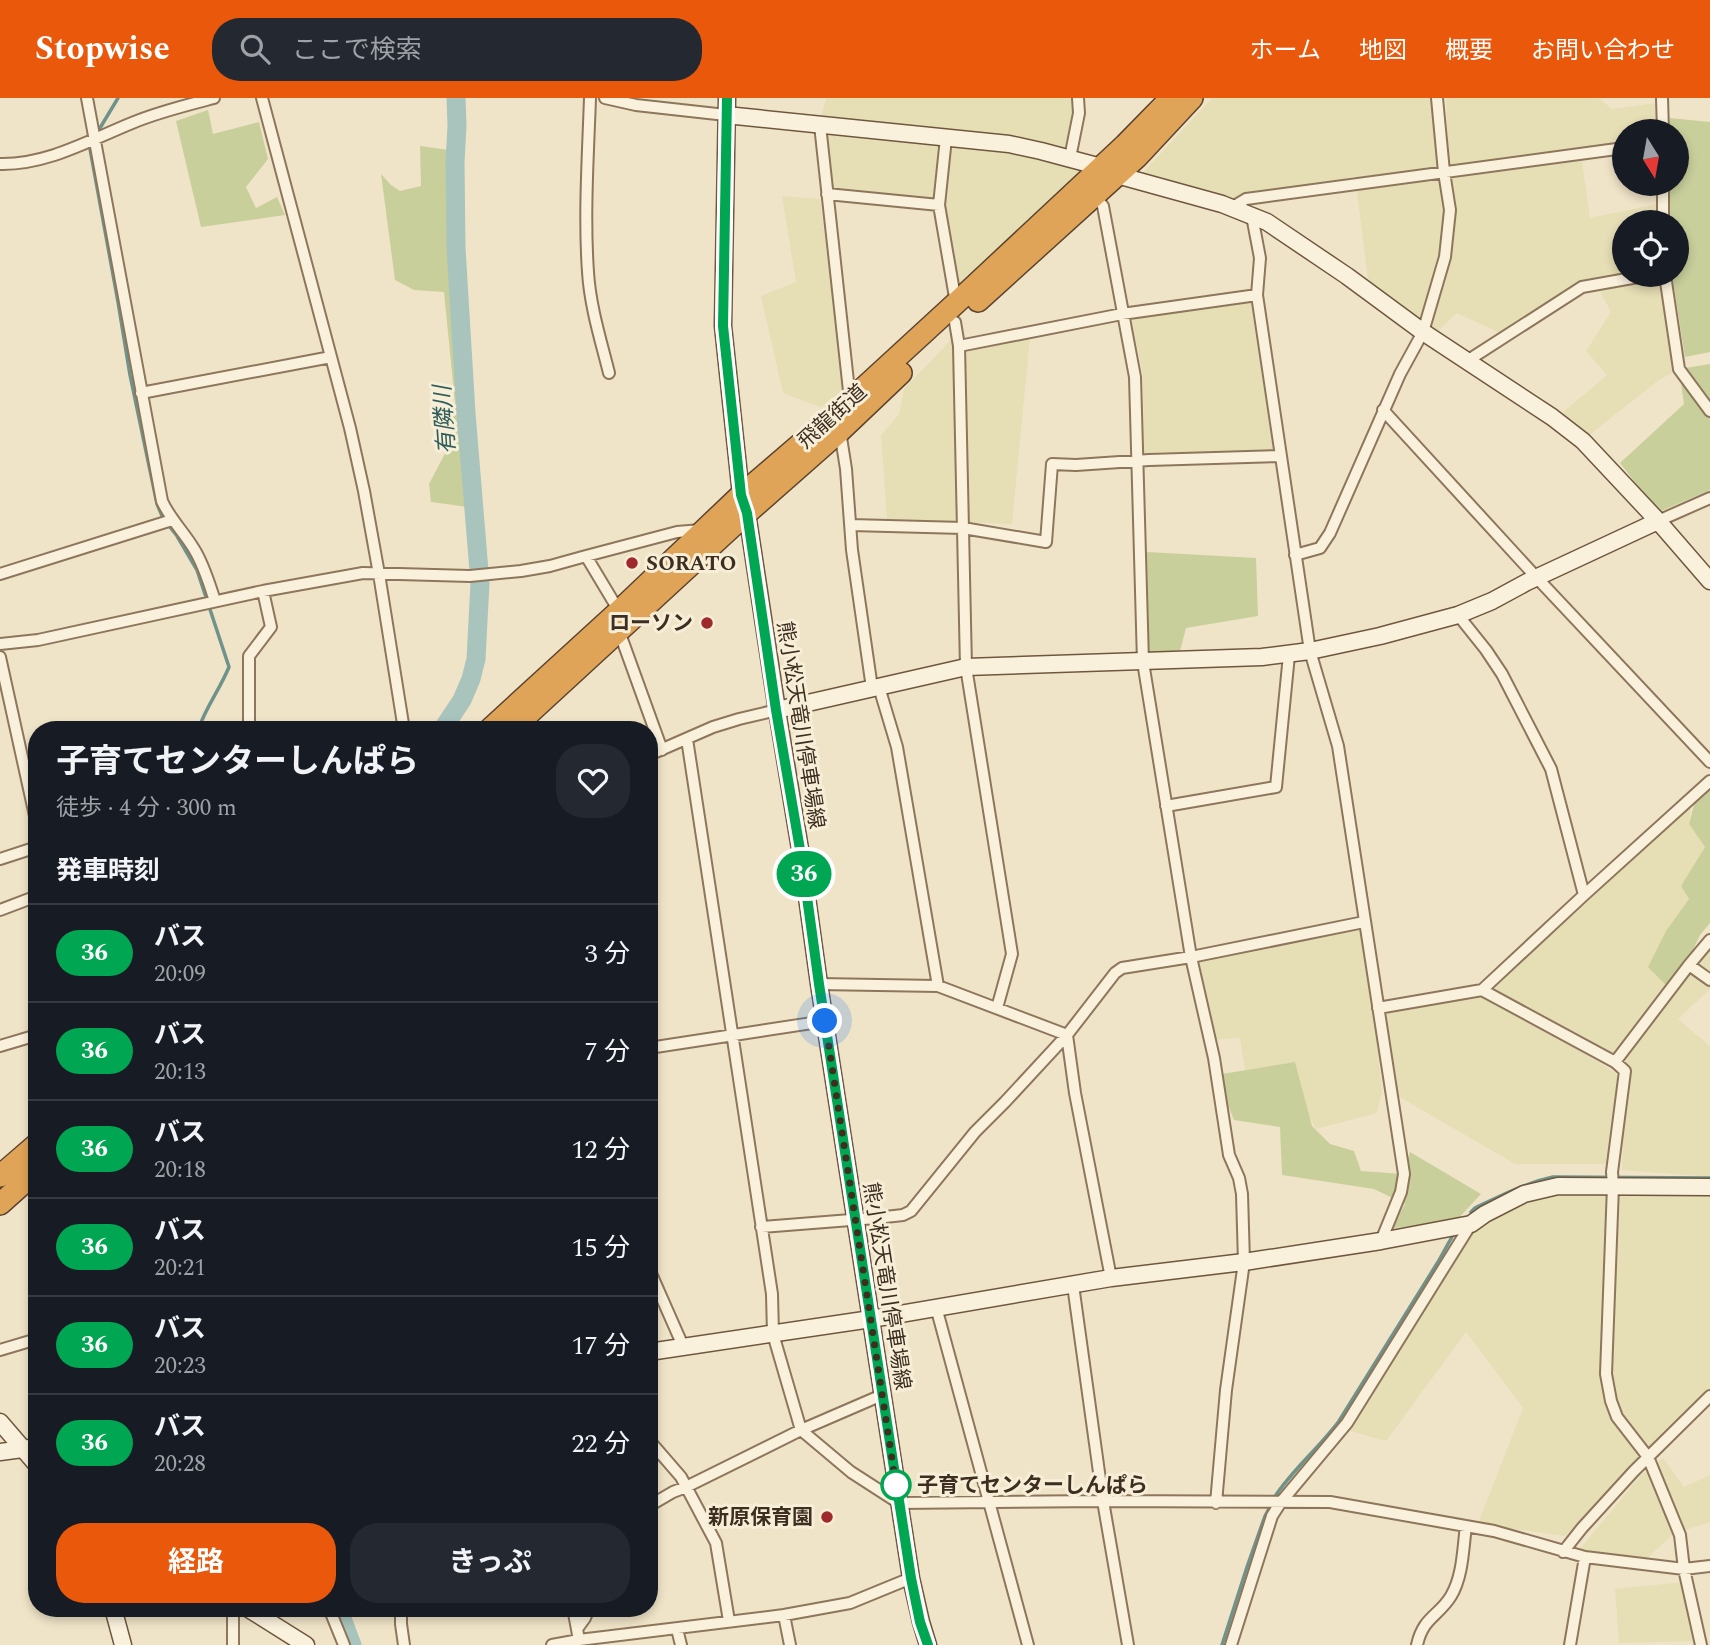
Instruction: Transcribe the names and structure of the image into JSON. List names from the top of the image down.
{
  "streets": {
    "highway": ["飛龍街道"],
    "street": ["熊小松天竜川停車場線"]
  },
  "crossings": [
    ["飛龍街道", "熊小松天竜川停車場線"]
  ],
  "water": ["有隣川"],
  "places": [
    "SORATO",
    "ローソン",
    "子育てセンターしんぱら",
    "新原保育園"
  ],
  "lines": ["bus line 36"],
  "north": "bottom",
  "page": {
    "header": "Stopwise",
    "search": "ここで検索",
    "nav": [
      "ホーム",
      "地図",
      "概要",
      "お問い合わせ"
    ],
    "on_map": "36",
    "heading": [
      ["子育てセンターしんぱら", "徒歩 · 4 分 · 300 m"],
      "発車時刻"
    ],
    "list": [
      {
        "mark": "36",
        "name": "バス",
        "note": "20:09",
        "value": "3 分"
      },
      {
        "mark": "36",
        "name": "バス",
        "note": "20:13",
        "value": "7 分"
      },
      {
        "mark": "36",
        "name": "バス",
        "note": "20:18",
        "value": "12 分"
      },
      {
        "mark": "36",
        "name": "バス",
        "note": "20:21",
        "value": "15 分"
      },
      {
        "mark": "36",
        "name": "バス",
        "note": "20:23",
        "value": "17 分"
      },
      {
        "mark": "36",
        "name": "バス",
        "note": "20:28",
        "value": "22 分"
      }
    ],
    "buttons": ["経路", "きっぷ"]
  }
}
